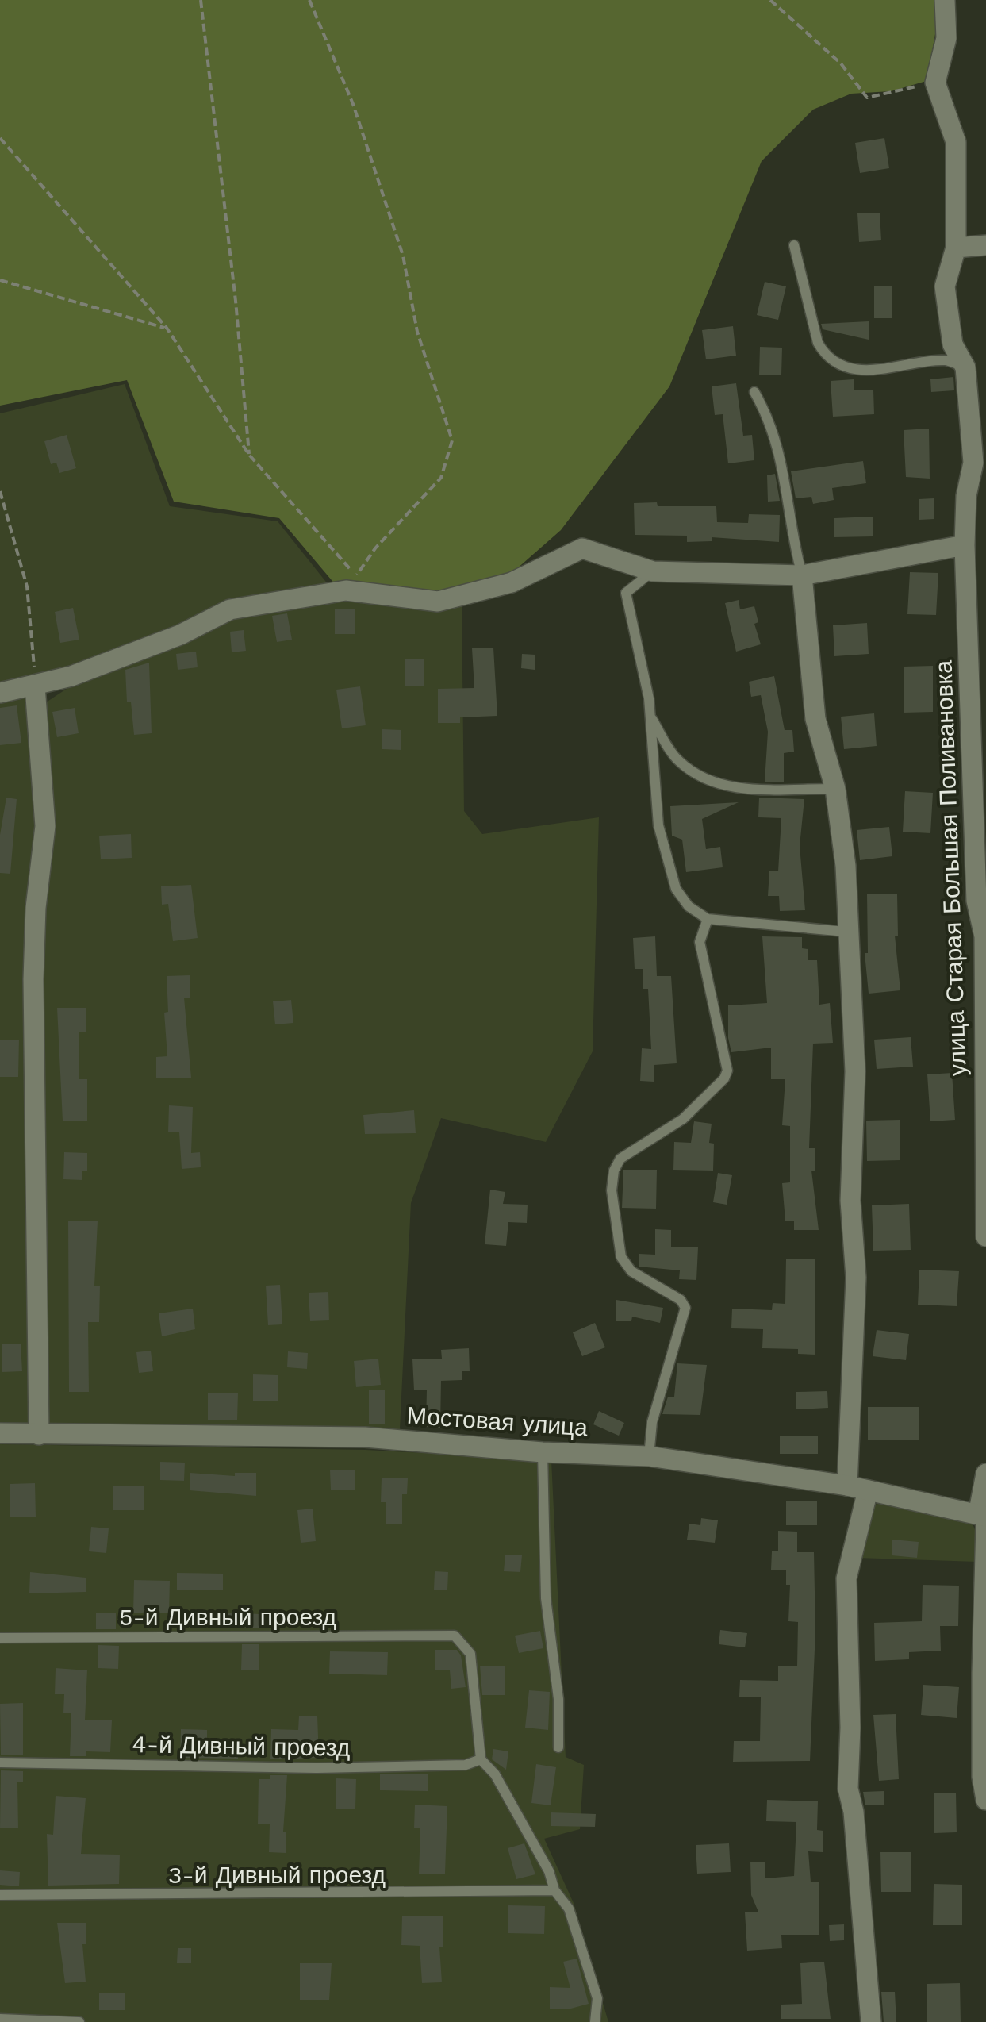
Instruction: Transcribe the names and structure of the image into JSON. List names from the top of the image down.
{
  "streets": {
    "street": ["улица Старая Большая Поливановка", "Мостовая улица"],
    "lane": ["5-й Дивный проезд", "4-й Дивный проезд", "3-й Дивный проезд"]
  },
  "crossings": [
    ["5-й Дивный проезд", "4-й Дивный проезд"]
  ]
}
